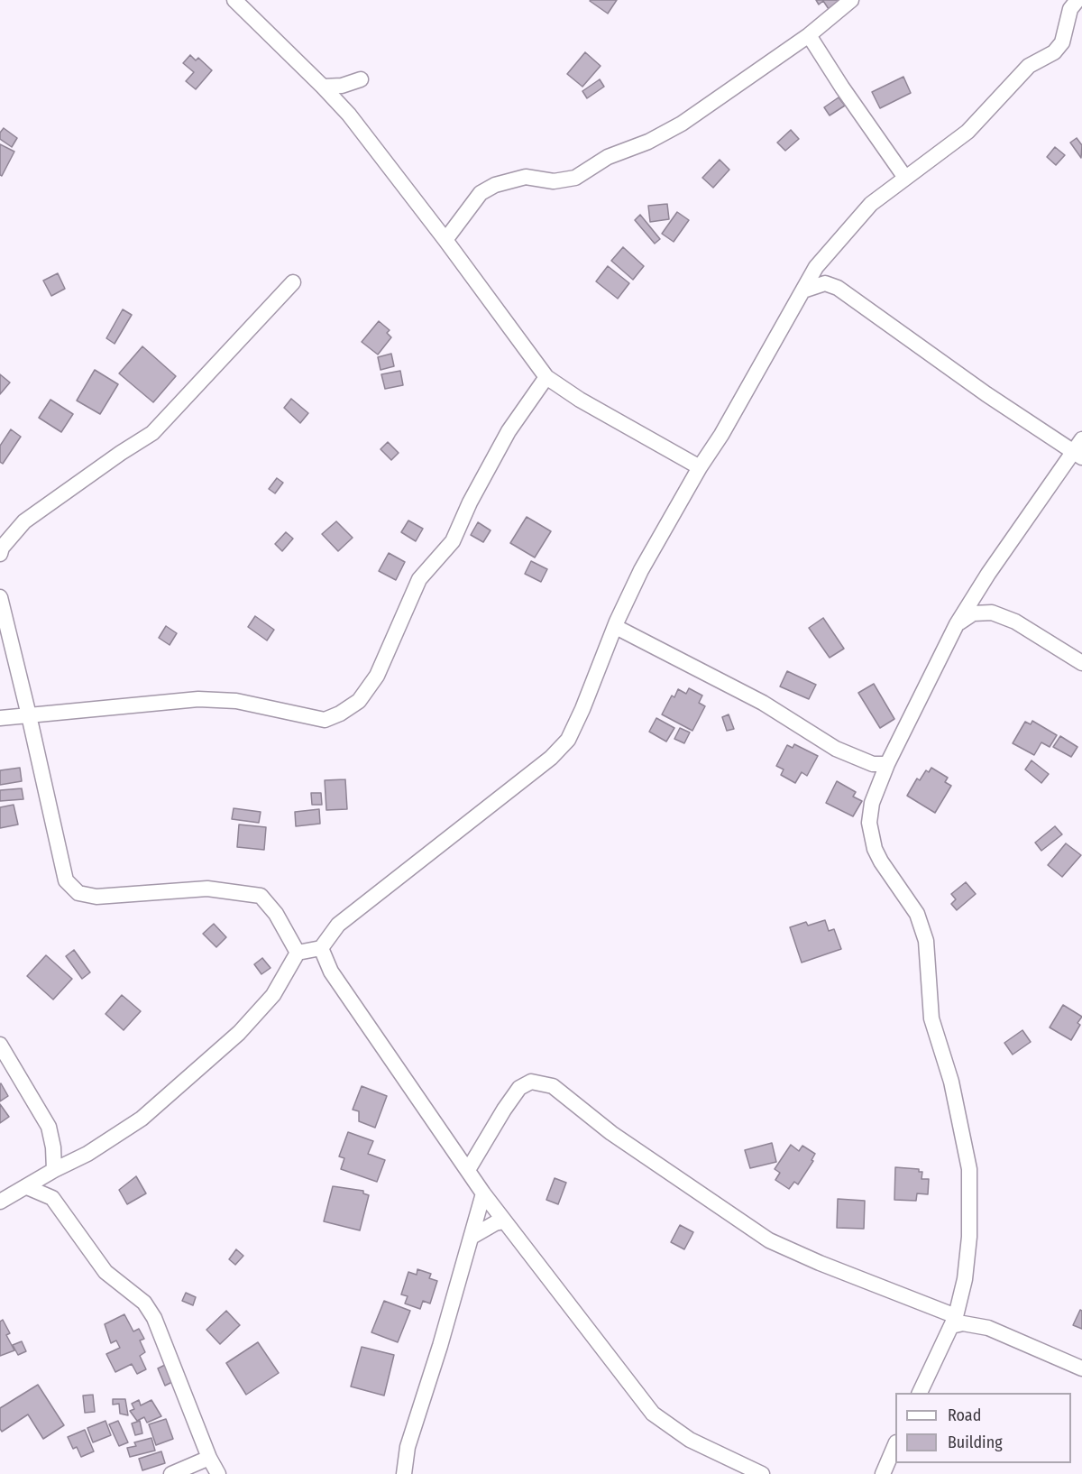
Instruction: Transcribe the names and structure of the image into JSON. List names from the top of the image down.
{
  "legend": ["Road", "Building"]
}
